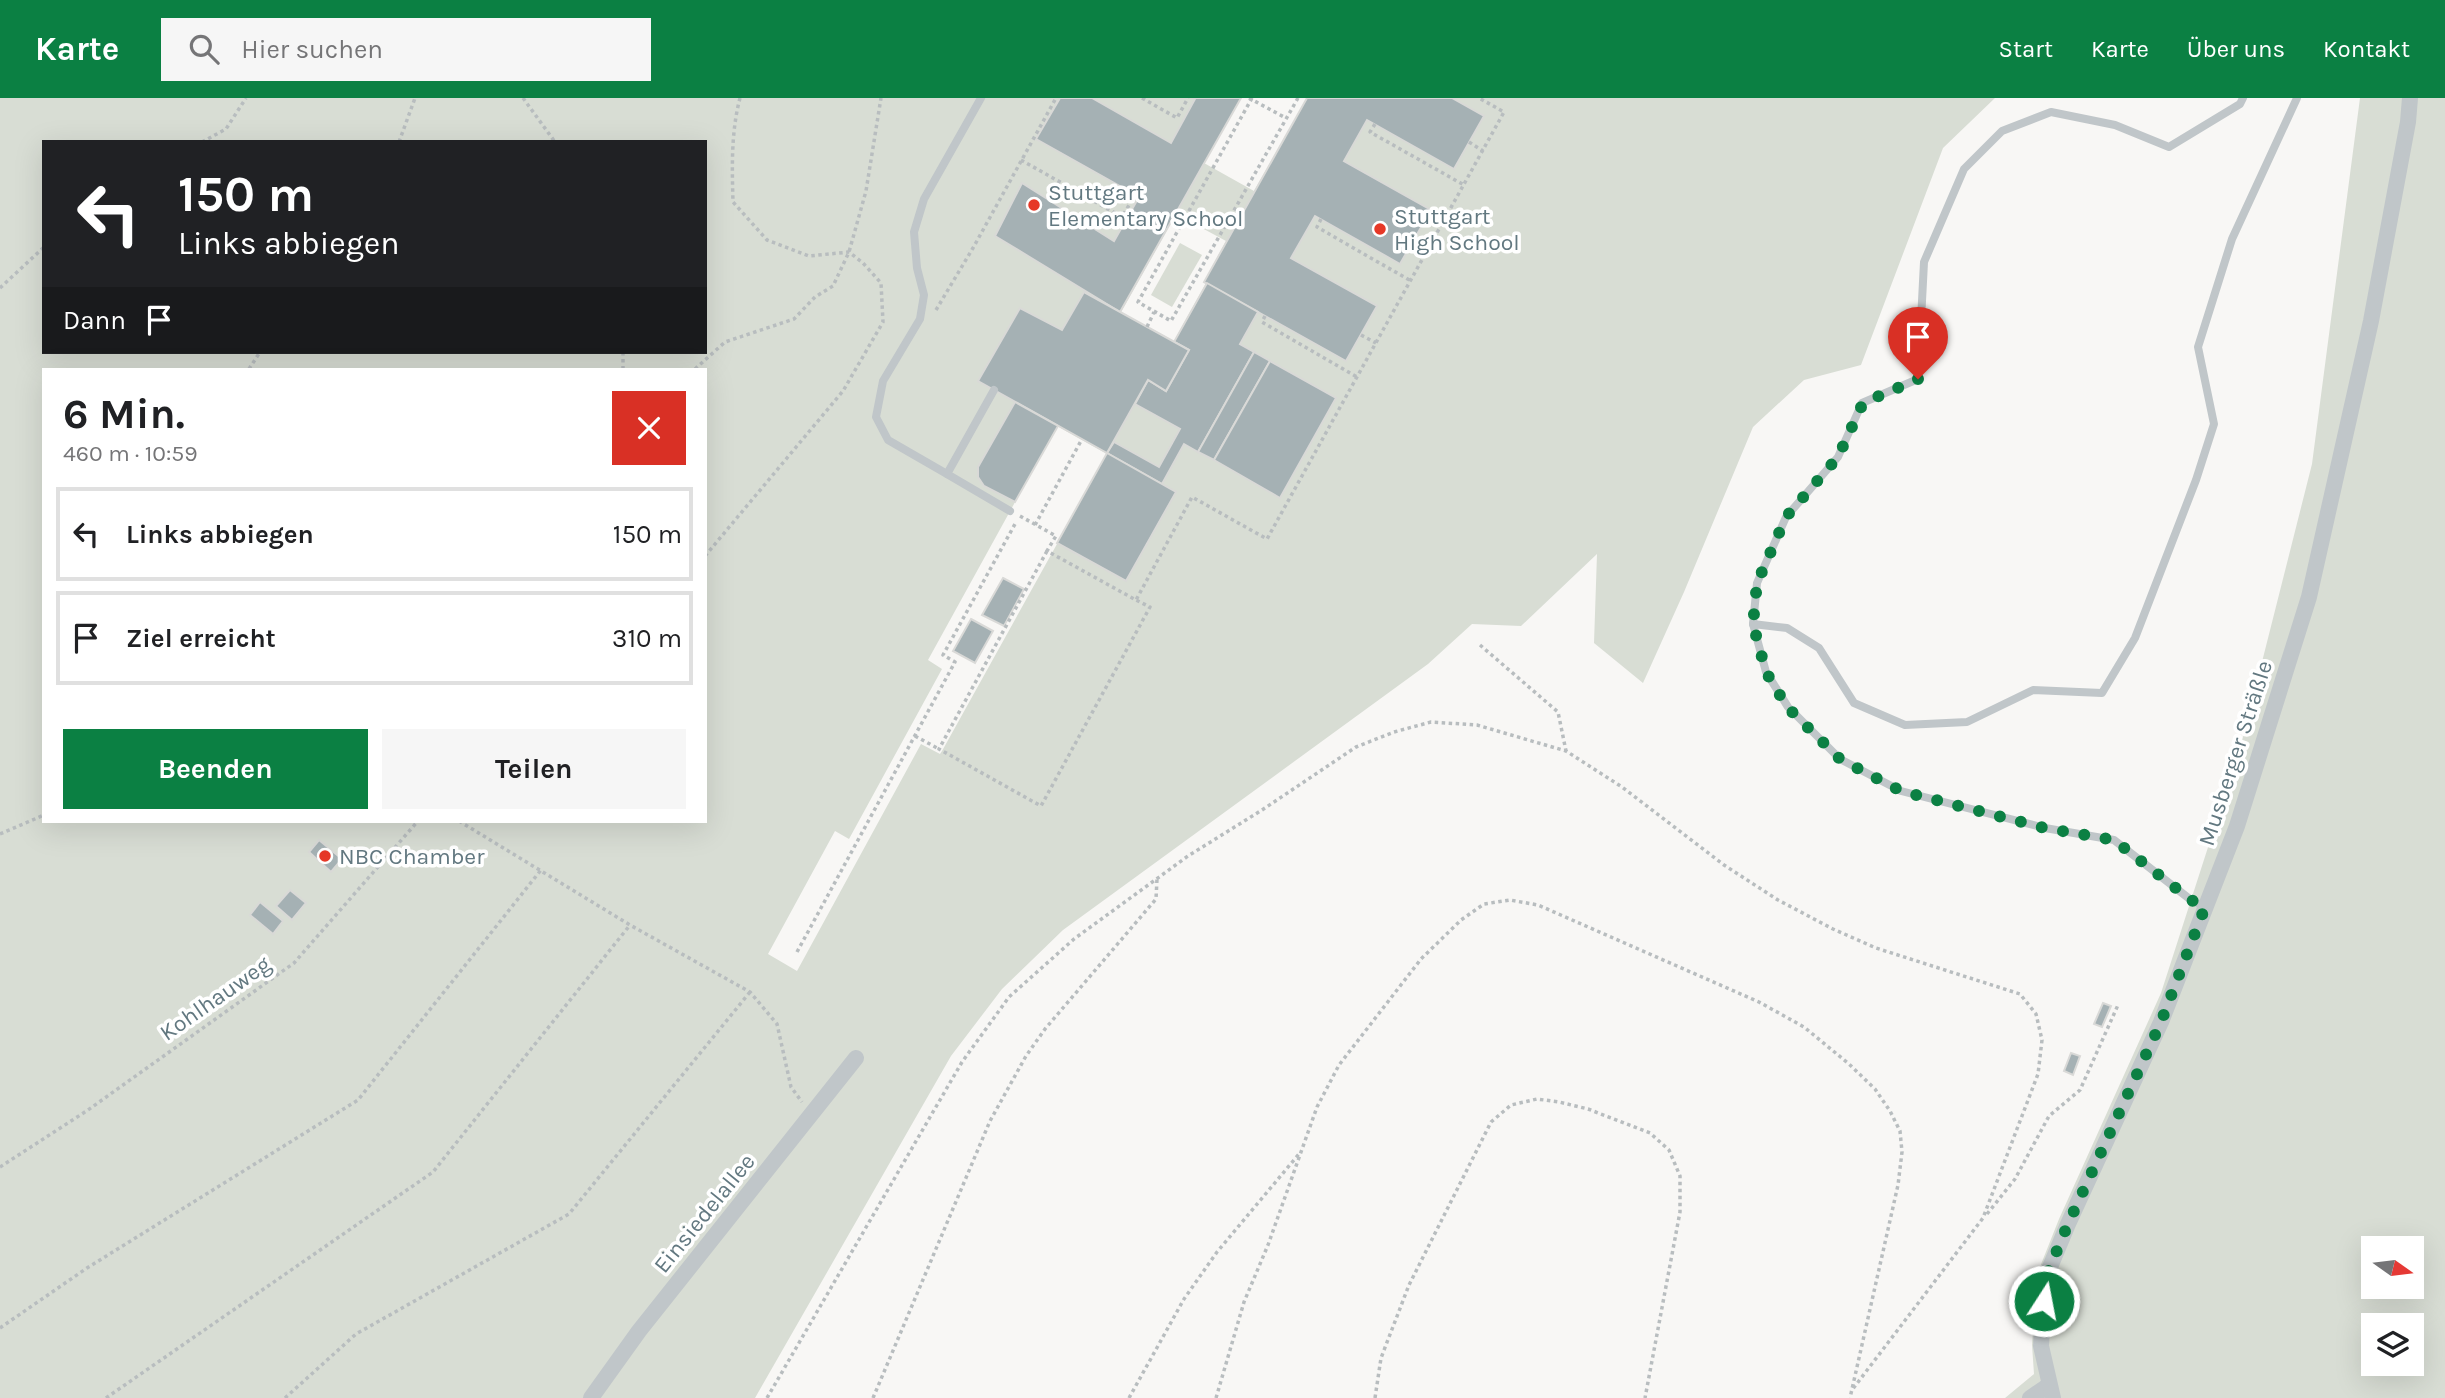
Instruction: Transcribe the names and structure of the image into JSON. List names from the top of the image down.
{
  "streets": {
    "street": ["Musberger Sträßle", "Einsiedelallee"],
    "path": ["Kohlhauweg"]
  },
  "places": ["Stuttgart Elementary School", "Stuttgart High School", "NBC Chamber"],
  "north": "right",
  "page": {
    "header": "Karte",
    "search": "Hier suchen",
    "nav": [
      "Start",
      "Karte",
      "Über uns",
      "Kontakt"
    ],
    "turn": ["150 m", "Links abbiegen"],
    "then": "Dann",
    "heading": ["6 Min.", "460 m · 10:59"],
    "list": [
      {
        "name": "Links abbiegen",
        "value": "150 m"
      },
      {
        "name": "Ziel erreicht",
        "value": "310 m"
      }
    ],
    "buttons": ["Beenden", "Teilen"]
  }
}
